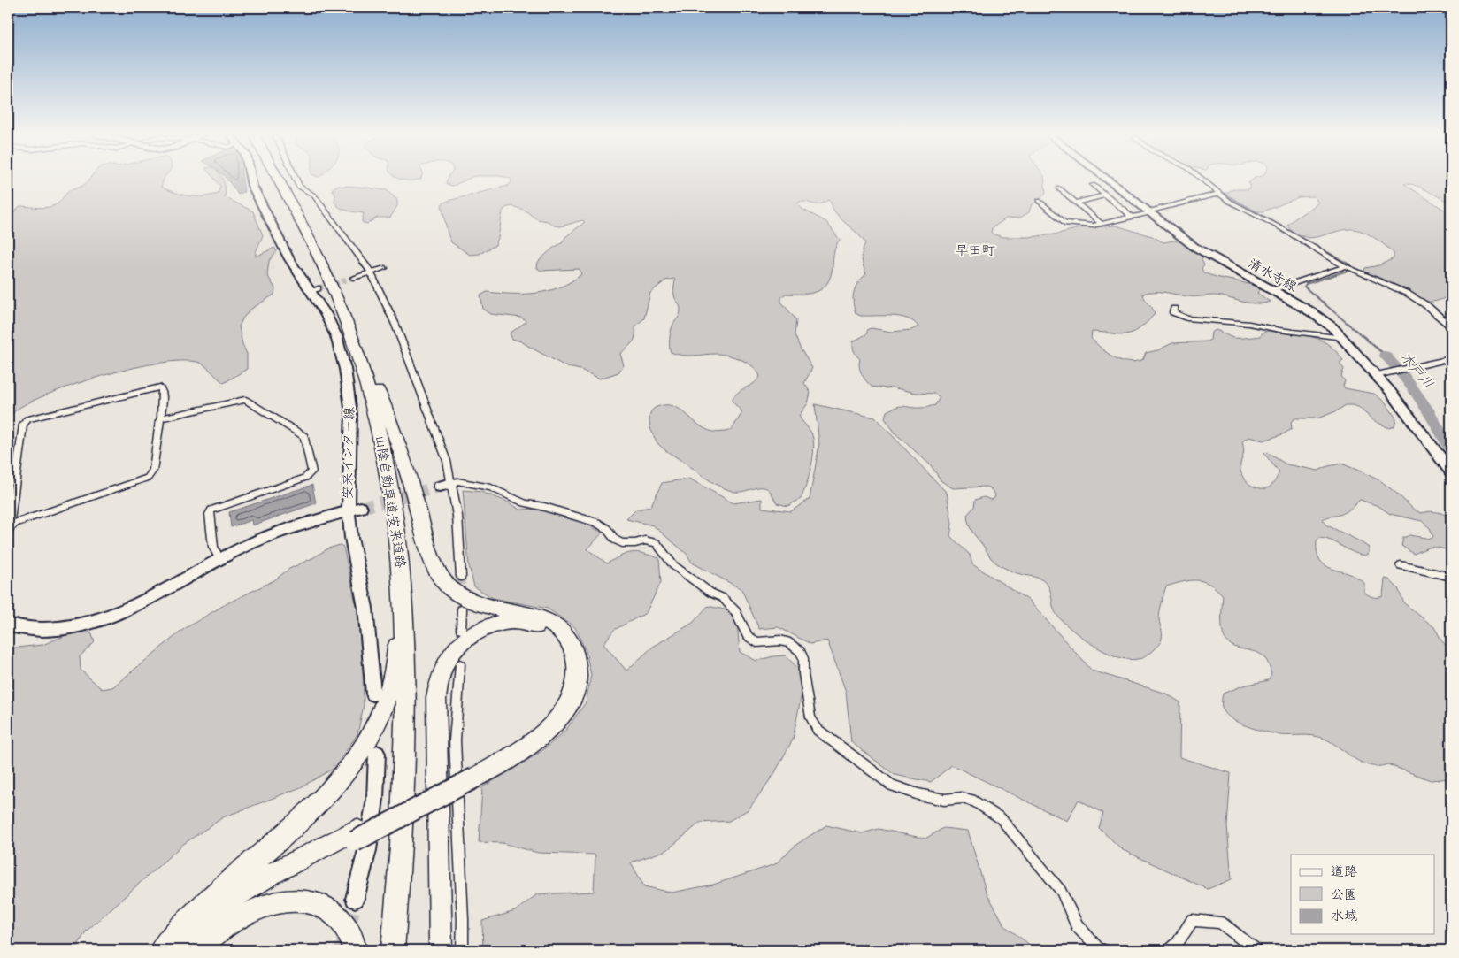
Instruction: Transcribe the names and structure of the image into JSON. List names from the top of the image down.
{
  "streets": {
    "highway": ["山陰自動車道;安来道路"],
    "main road": ["清水寺線", "安来インター線"]
  },
  "districts": ["早田町"],
  "water": ["木戸川"],
  "legend": ["道路", "公園", "水域"]
}
